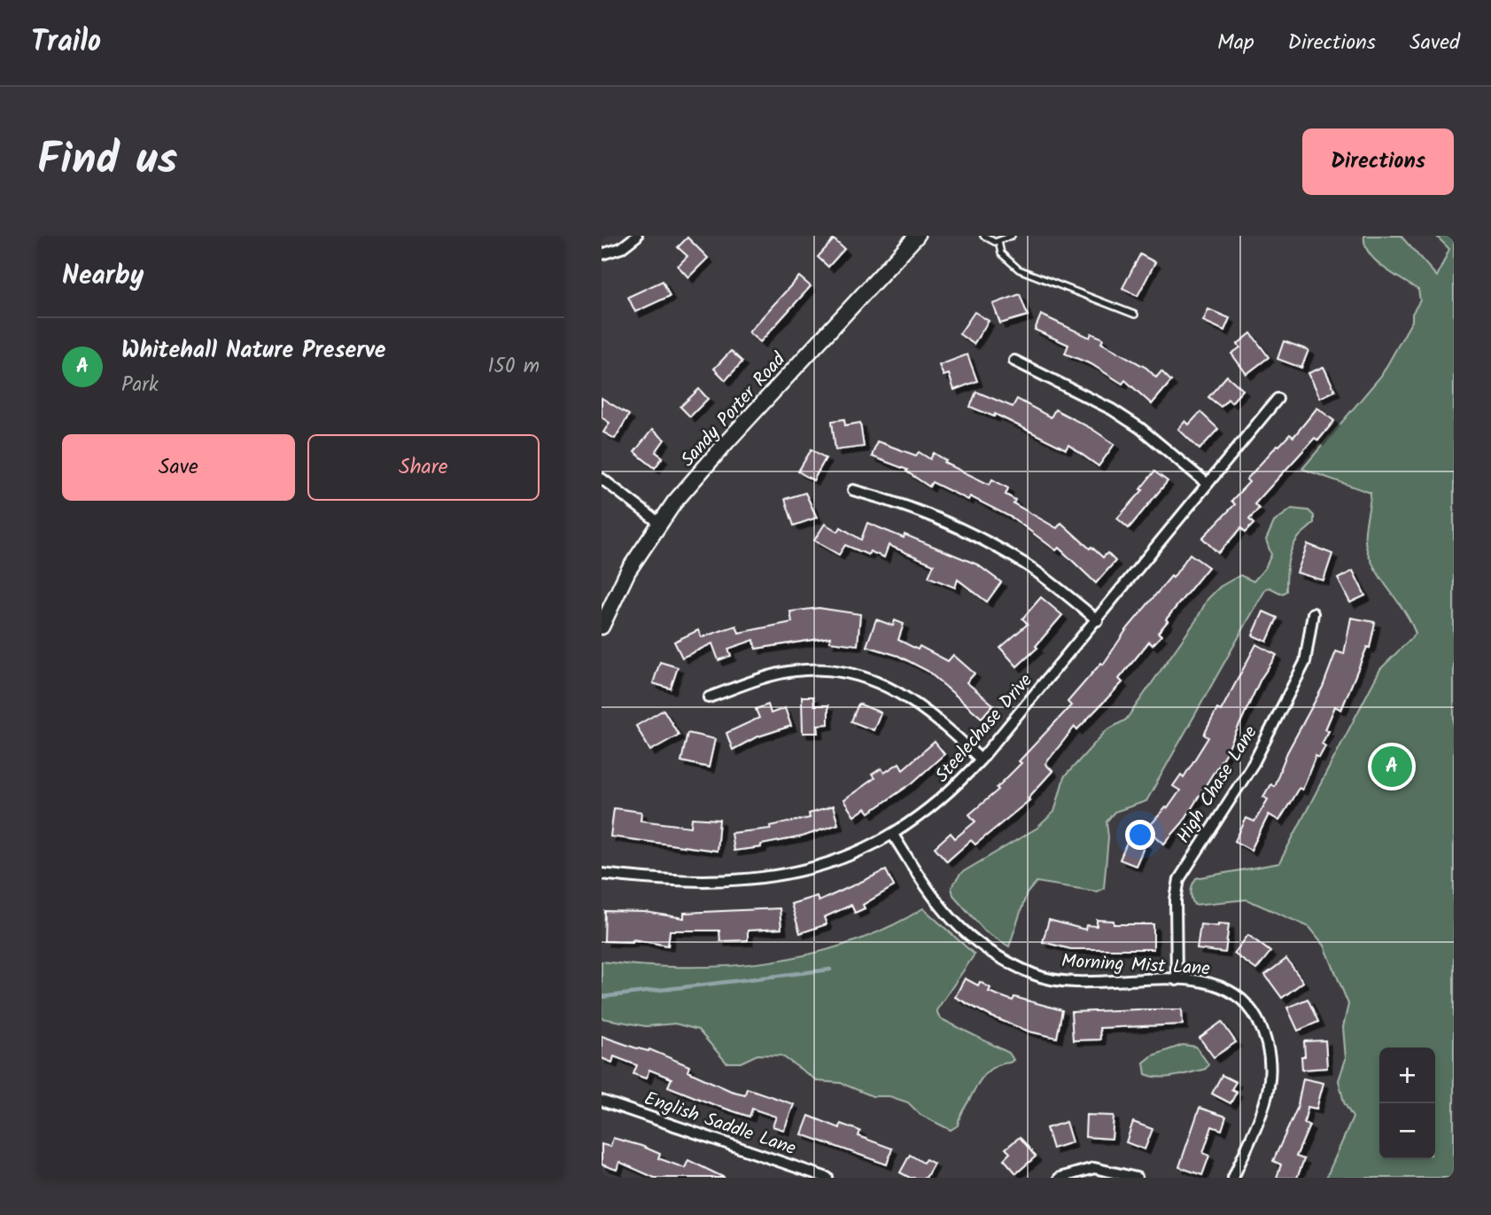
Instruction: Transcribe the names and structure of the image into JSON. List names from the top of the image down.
{
  "streets": {
    "street": [
      "Sandy Porter Road",
      "Steelechase Drive",
      "High Chase Lane",
      "Morning Mist Lane",
      "English Saddle Lane"
    ]
  },
  "crossings": [
    ["Steelechase Drive", "Morning Mist Lane"],
    ["High Chase Lane", "Morning Mist Lane"]
  ],
  "page": {
    "header": "Trailo",
    "nav": ["Map", "Directions", "Saved"],
    "title": "Find us",
    "buttons": [
      "Directions",
      ["Save", "Share"]
    ],
    "heading": "Nearby",
    "list": [
      {
        "mark": "A",
        "name": "Whitehall Nature Preserve",
        "note": "Park",
        "value": "150 m"
      }
    ],
    "pins": "A",
    "map_buttons": ["+", "−"]
  }
}
